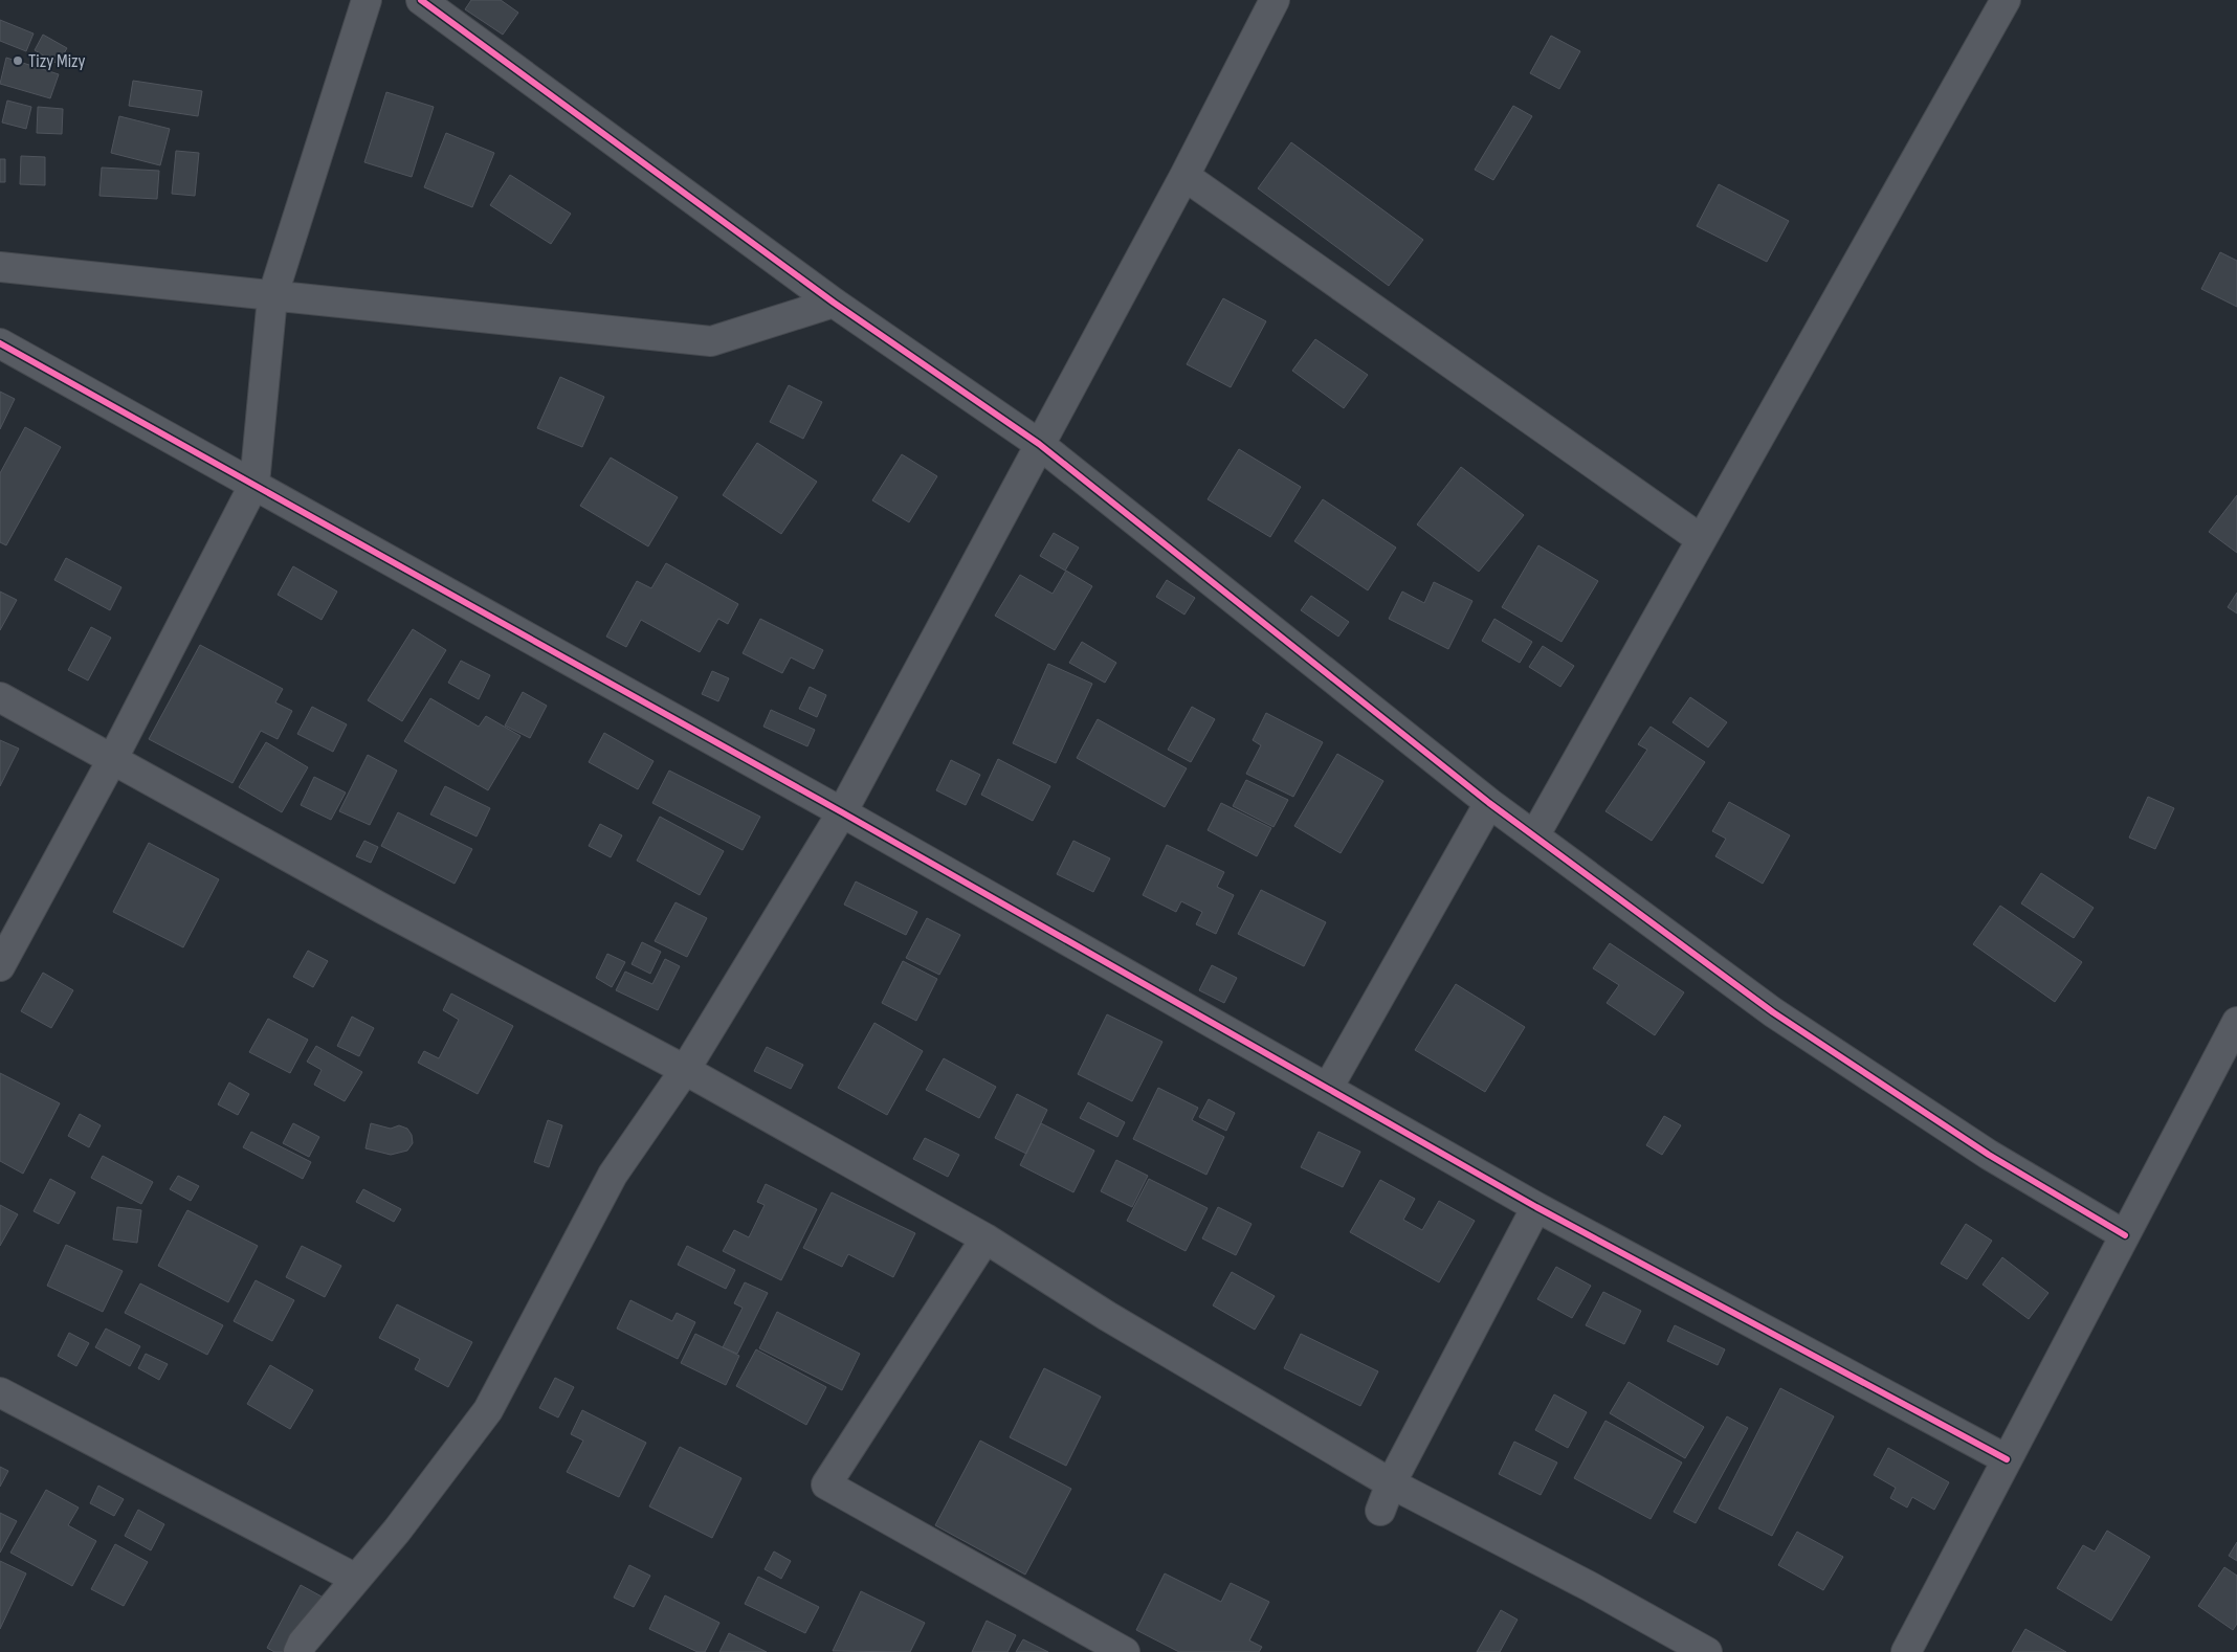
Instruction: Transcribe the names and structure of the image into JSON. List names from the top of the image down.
{
  "places": ["Tizy Mizy"]
}
